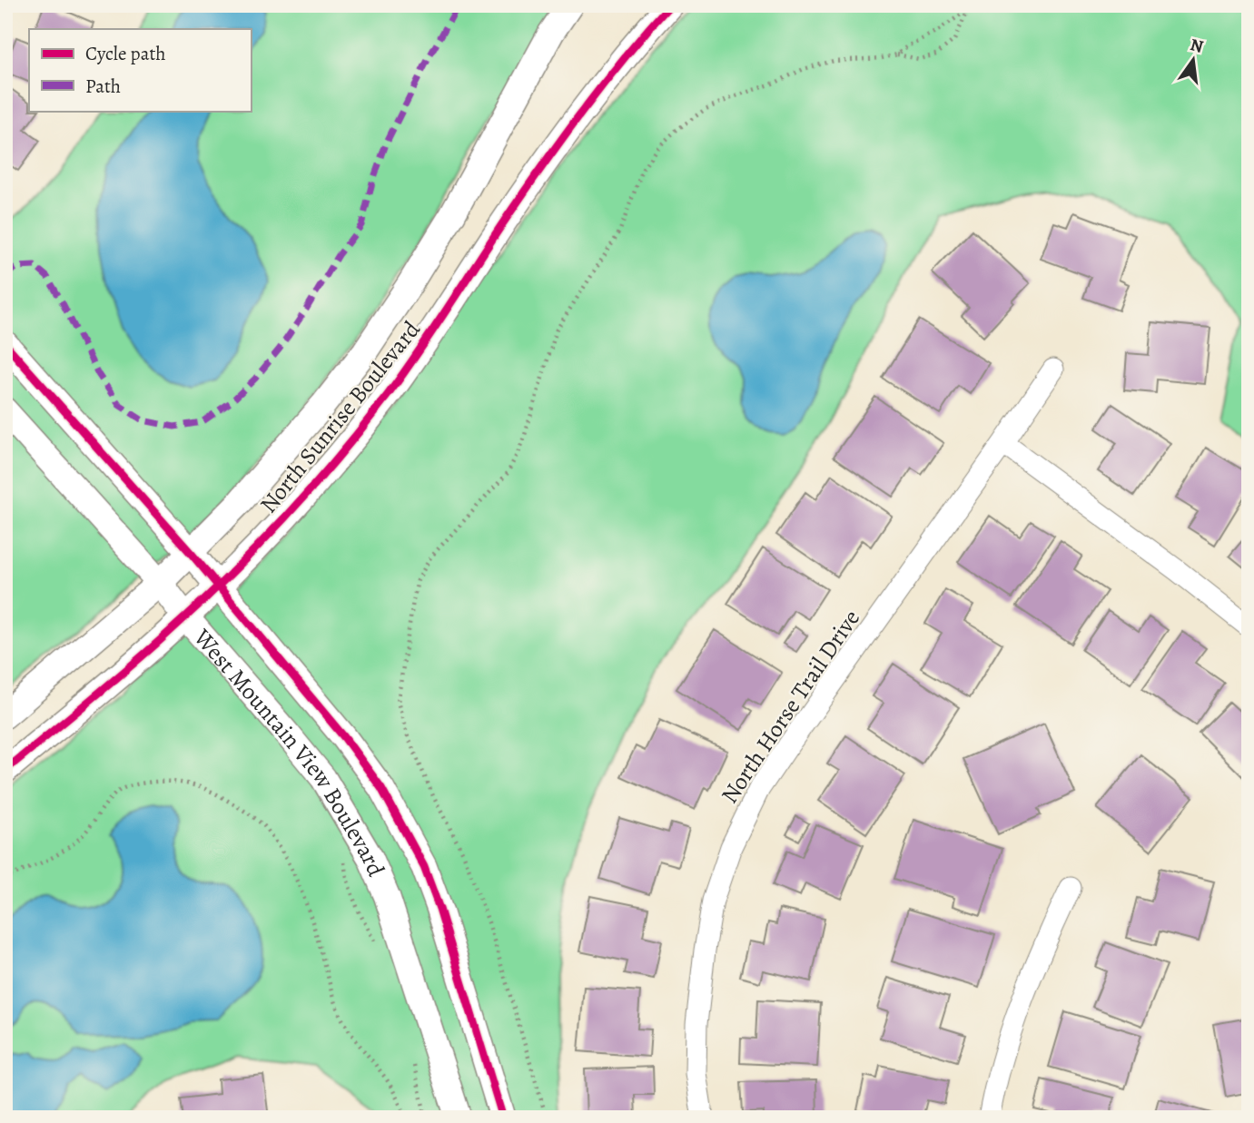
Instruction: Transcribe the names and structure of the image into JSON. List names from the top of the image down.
{
  "streets": {
    "street": ["North Sunrise Boulevard", "North Horse Trail Drive", "West Mountain View Boulevard"]
  },
  "crossings": [
    ["North Sunrise Boulevard", "West Mountain View Boulevard"]
  ],
  "legend": ["Cycle path", "Path"],
  "north": "top"
}
